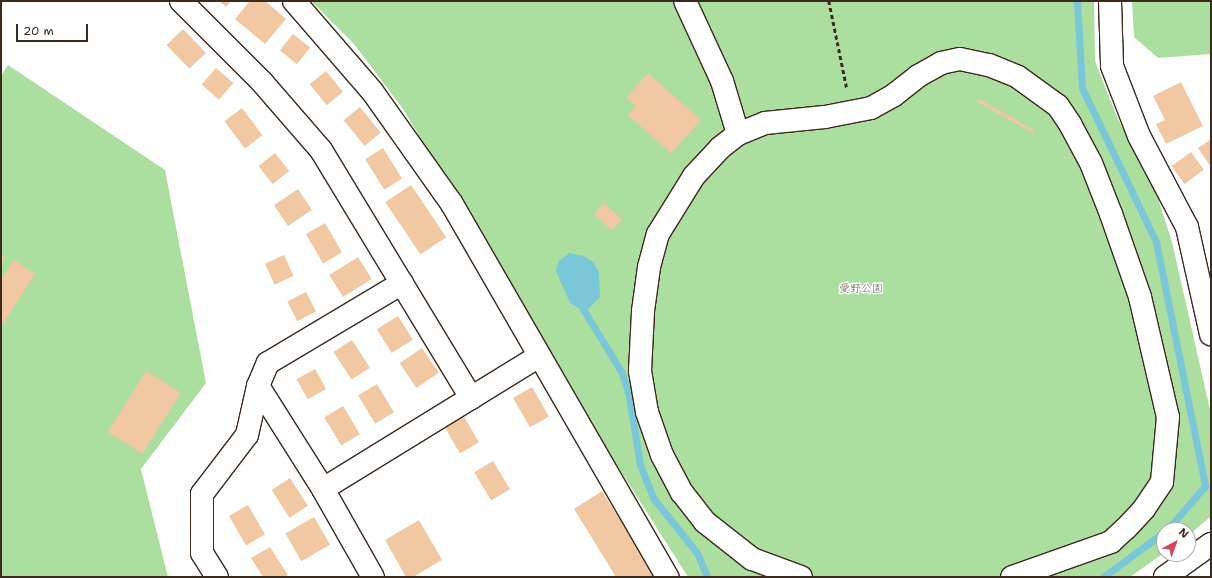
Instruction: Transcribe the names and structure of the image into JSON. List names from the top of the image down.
{
  "parks": ["愛野公園"],
  "scale_bar": "20 m",
  "north": "top right"
}
